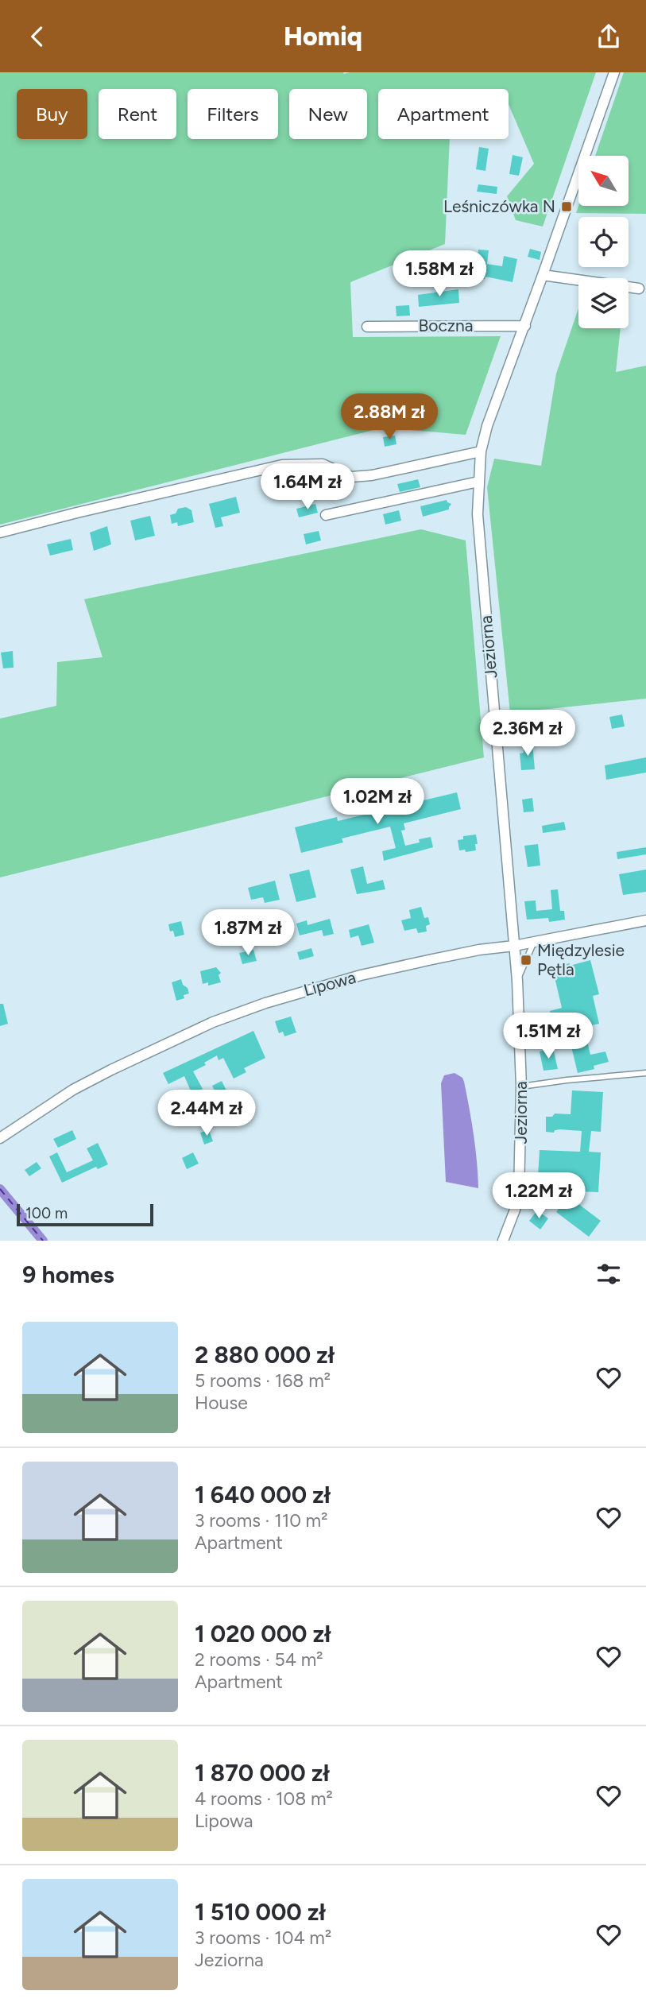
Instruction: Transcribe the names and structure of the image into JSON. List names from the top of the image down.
{
  "streets": {
    "street": ["Boczna", "Jeziorna", "Lipowa"]
  },
  "crossings": [
    ["Boczna", "Jeziorna"],
    ["Jeziorna", "Lipowa"]
  ],
  "places": {
    "transit": ["Leśniczówka N", "Międzylesie Pętla"]
  },
  "scale_bar": "100 m",
  "north": "top left",
  "page": {
    "header": "Homiq",
    "chip": [
      "Buy",
      "Rent",
      "Filters",
      "New",
      "Apartment"
    ],
    "price": [
      "1.58M zł",
      "2.88M zł",
      "1.64M zł",
      "2.36M zł",
      "1.02M zł",
      "1.87M zł",
      "1.51M zł",
      "2.44M zł",
      "1.22M zł"
    ],
    "scale": "100 m",
    "heading": "9 homes",
    "list": [
      {
        "name": "2 880 000 zł",
        "note": "5 rooms · 168 m² · House"
      },
      {
        "name": "1 640 000 zł",
        "note": "3 rooms · 110 m² · Apartment"
      },
      {
        "name": "1 020 000 zł",
        "note": "2 rooms · 54 m² · Apartment"
      },
      {
        "name": "1 870 000 zł",
        "note": "4 rooms · 108 m² · Lipowa"
      },
      {
        "name": "1 510 000 zł",
        "note": "3 rooms · 104 m² · Jeziorna"
      }
    ]
  }
}
